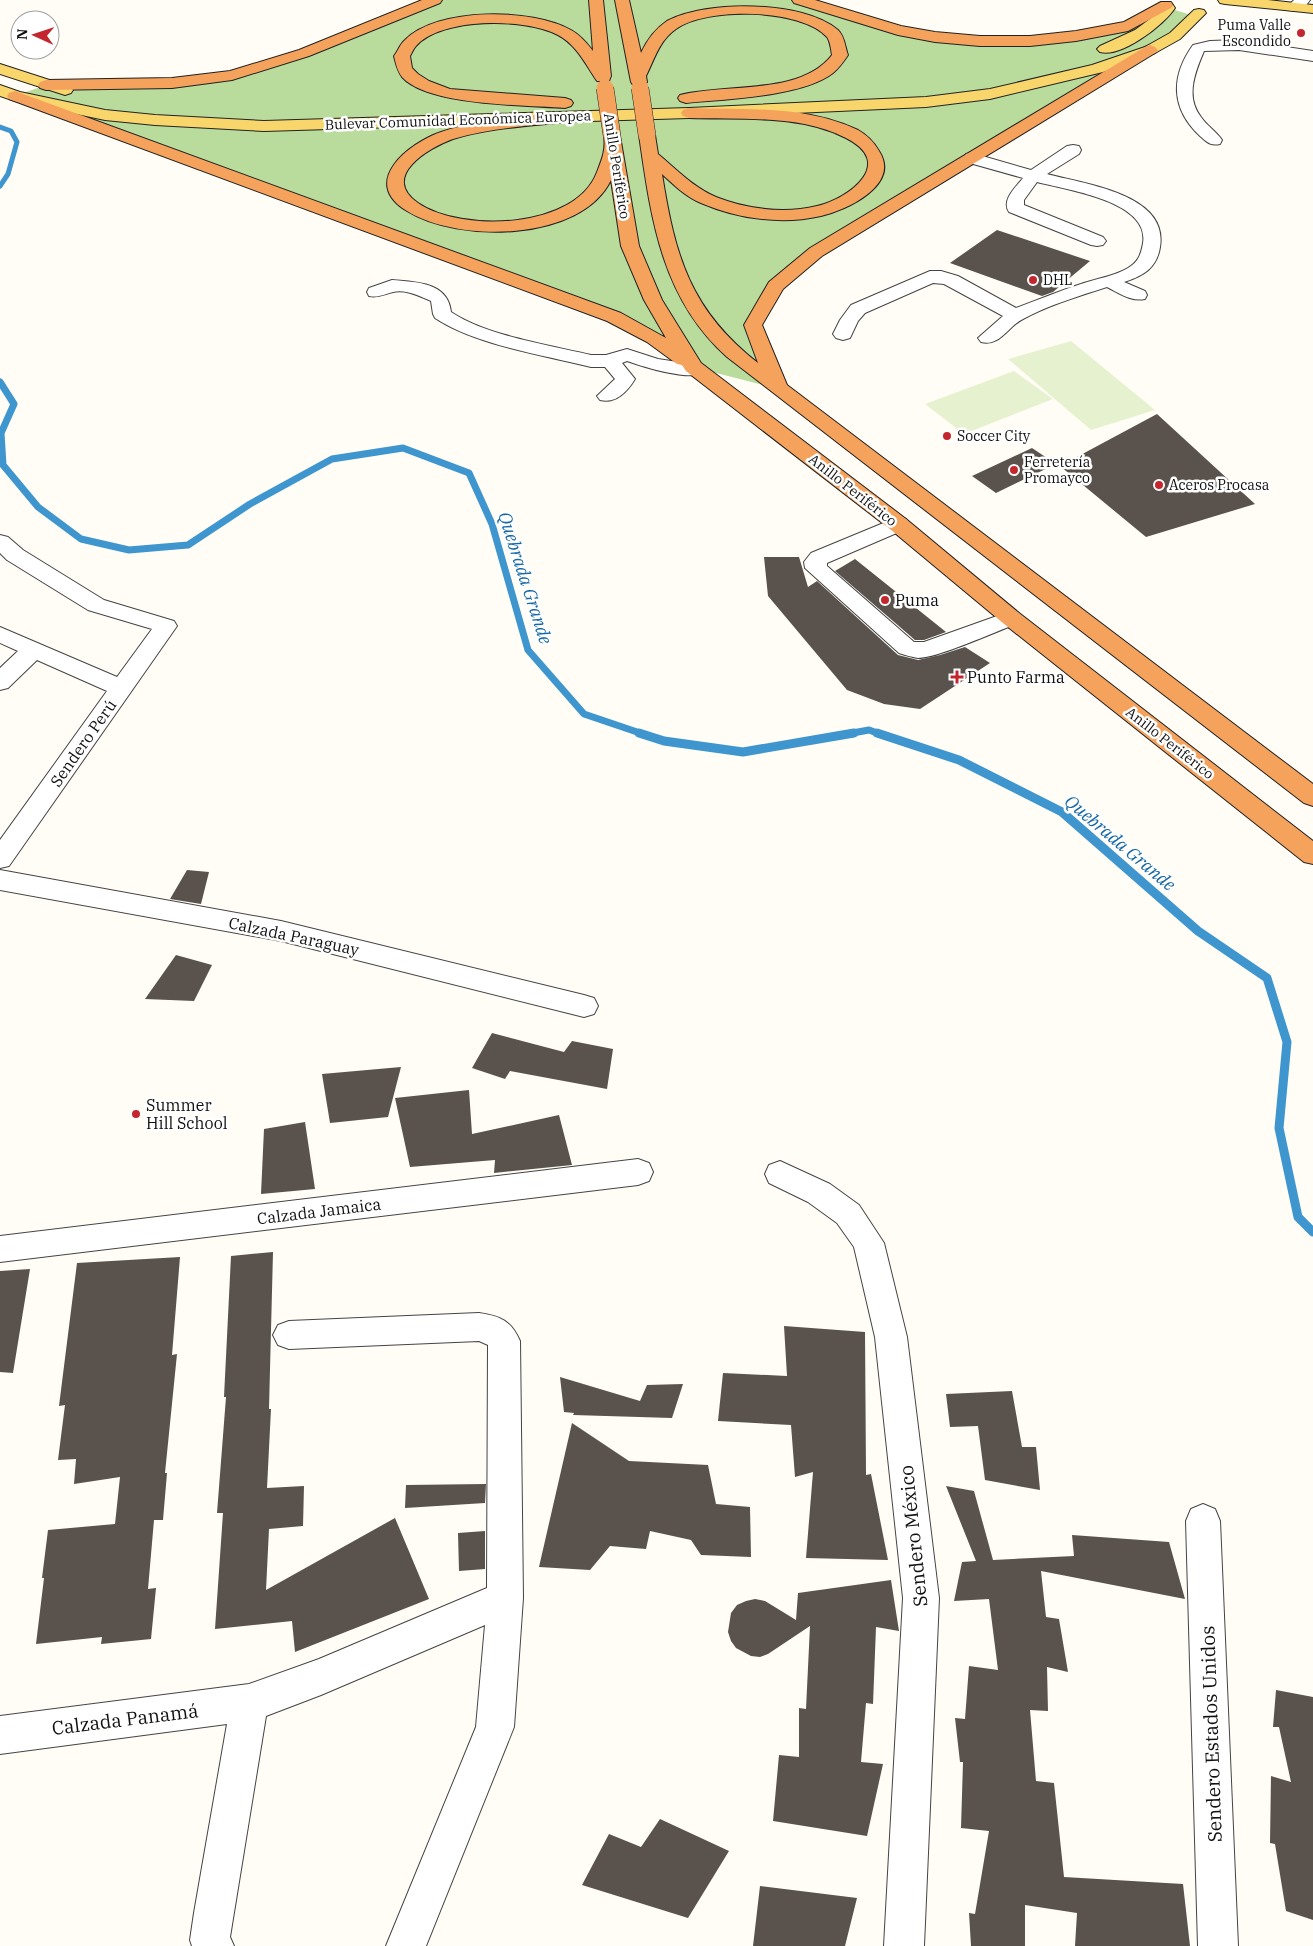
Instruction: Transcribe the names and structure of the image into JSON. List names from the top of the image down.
{
  "streets": {
    "highway": ["Anillo Periférico"],
    "main road": ["Bulevar Comunidad Económica Europea"],
    "street": [
      "Sendero Perú",
      "Calzada Paraguay",
      "Calzada Jamaica",
      "Sendero México",
      "Calzada Panamá",
      "Sendero Estados Unidos"
    ]
  },
  "water": ["Quebrada Grande"],
  "places": {
    "other": [
      "Puma Valle Escondido",
      "DHL",
      "Soccer City",
      "Ferretería Promayco",
      "Aceros Procasa",
      "Puma",
      "Summer Hill School"
    ],
    "health": ["Punto Farma"]
  },
  "north": "left"
}
